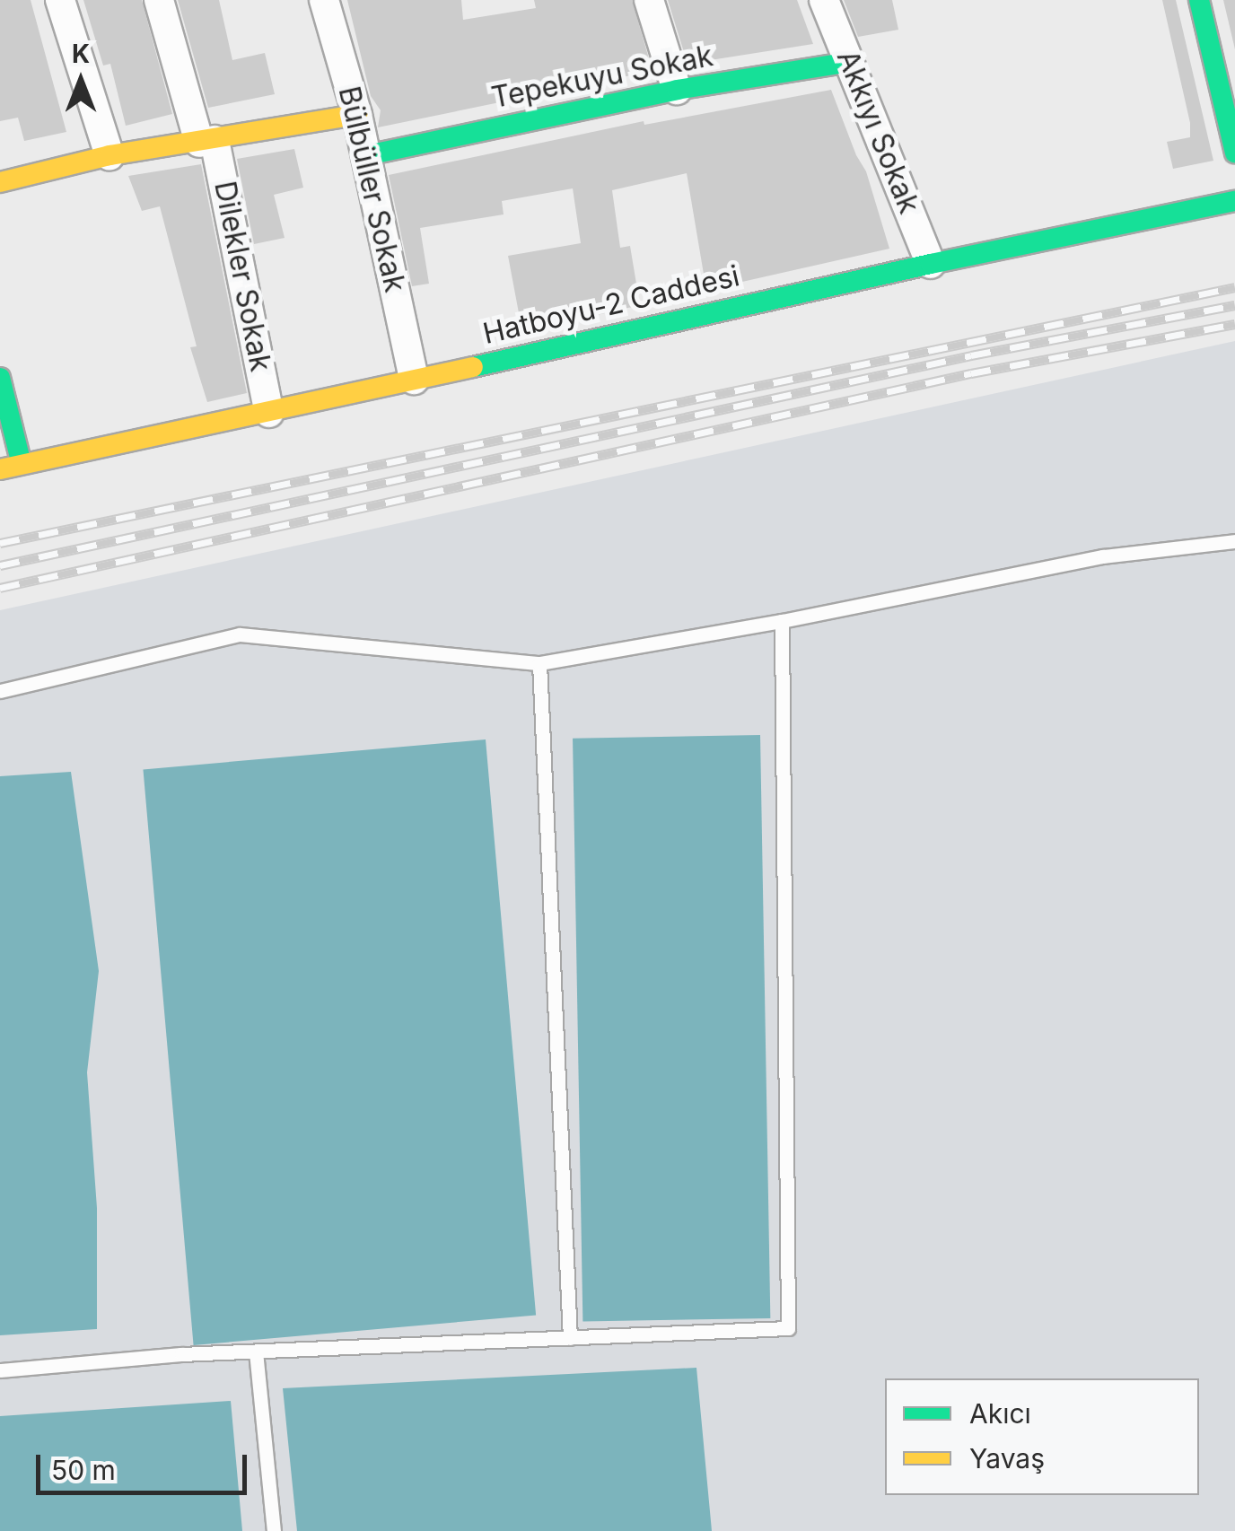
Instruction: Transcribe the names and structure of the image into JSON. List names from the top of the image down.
{
  "streets": {
    "main road": ["Tepekuyu Sokak", "Hatboyu-2 Caddesi"],
    "street": ["Akkıyı Sokak", "Bülbüller Sokak", "Dilekler Sokak"]
  },
  "crossings": [
    ["Tepekuyu Sokak", "Akkıyı Sokak"],
    ["Tepekuyu Sokak", "Bülbüller Sokak"],
    ["Akkıyı Sokak", "Hatboyu-2 Caddesi"],
    ["Bülbüller Sokak", "Hatboyu-2 Caddesi"],
    ["Dilekler Sokak", "Hatboyu-2 Caddesi"]
  ],
  "legend": ["Akıcı", "Yavaş"],
  "scale_bar": "50 m",
  "north": "top"
}
